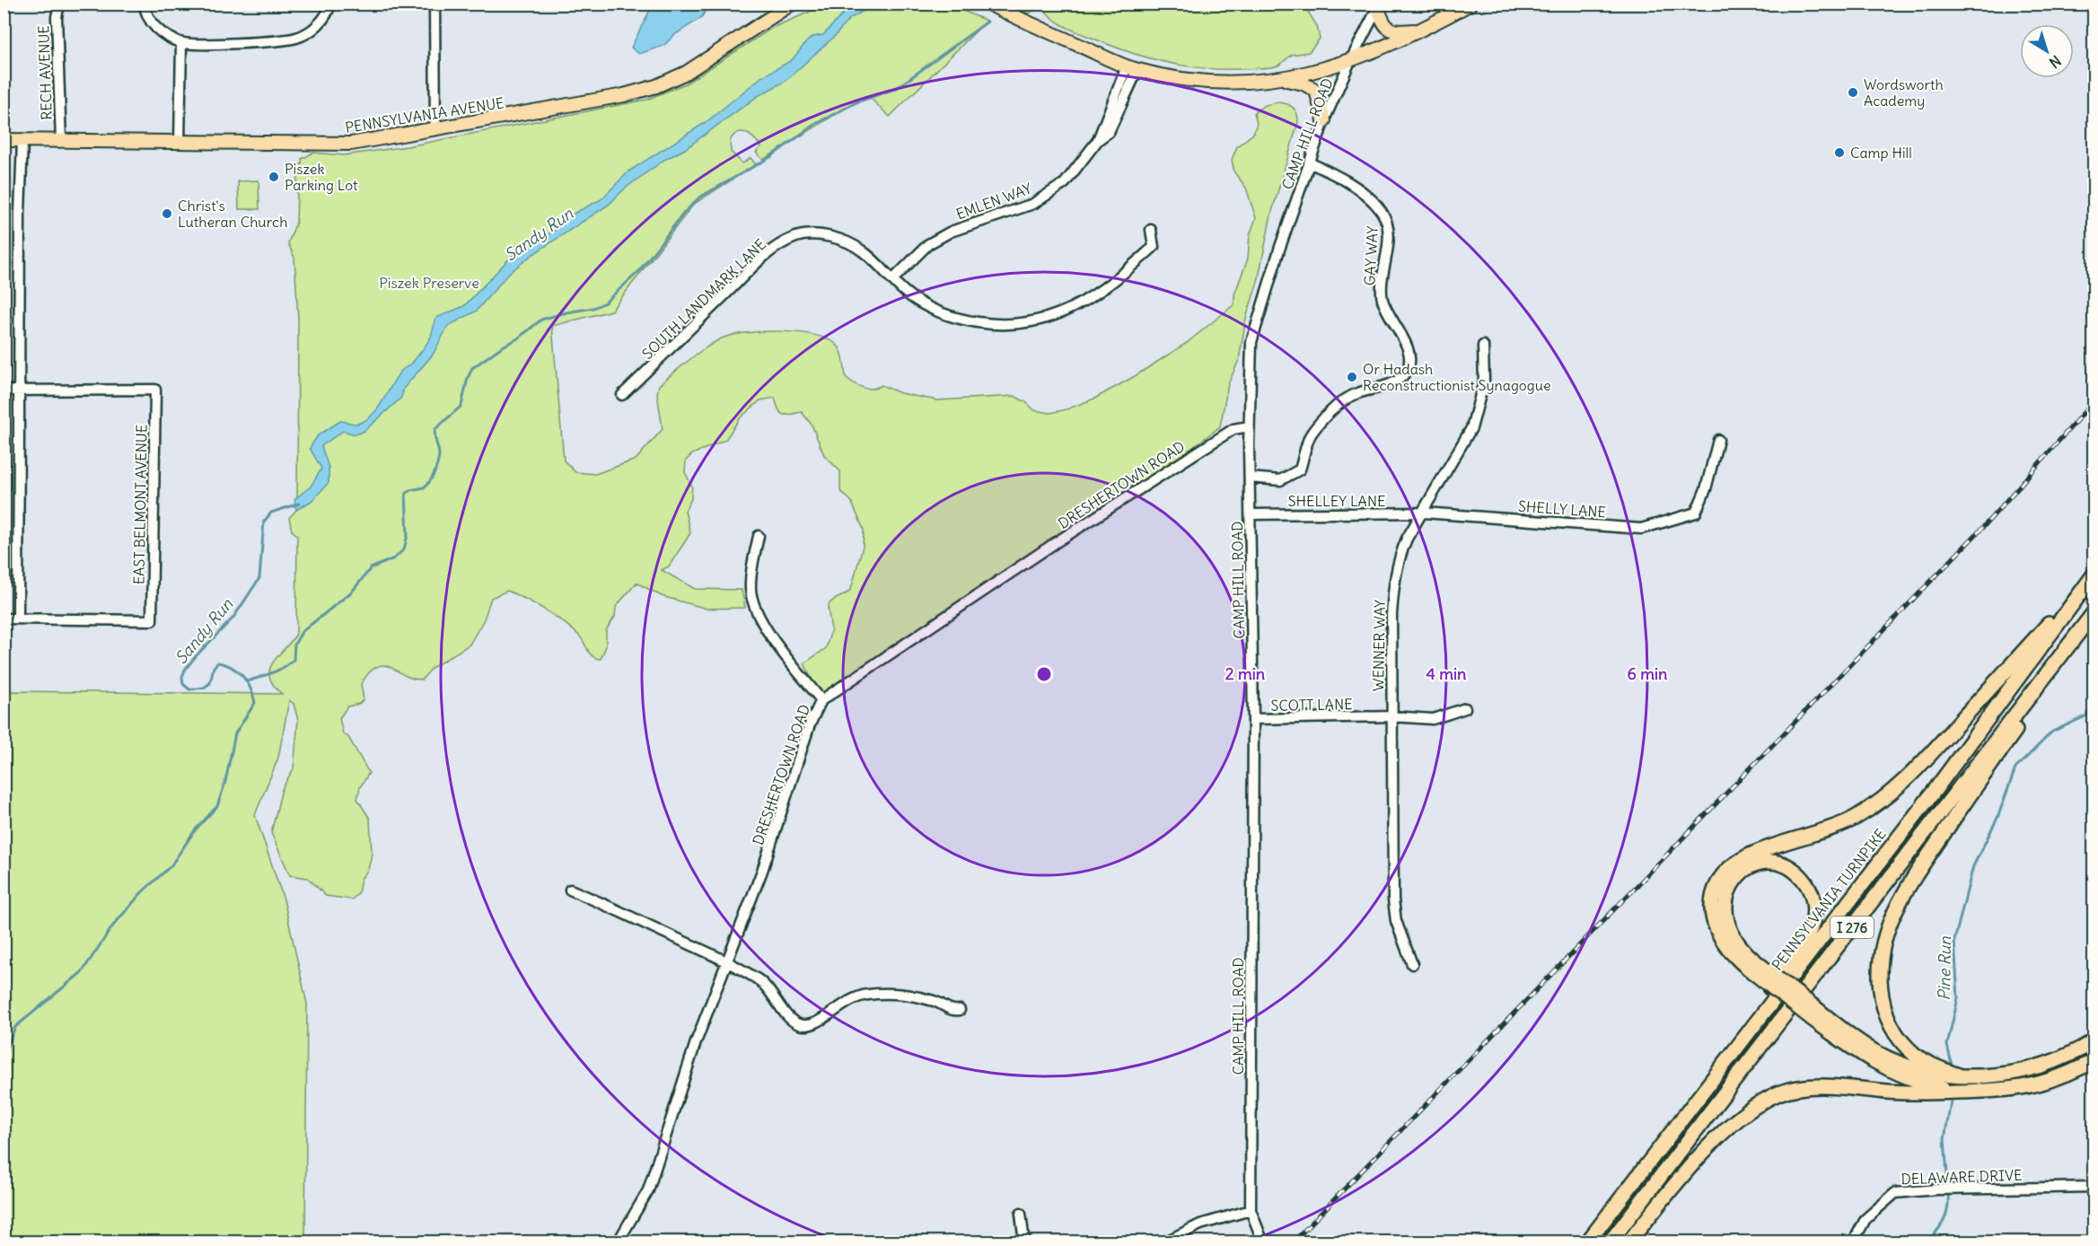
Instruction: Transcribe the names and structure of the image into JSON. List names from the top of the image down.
{
  "streets": {
    "highway": ["PENNSYLVANIA TURNPIKE", "I 276"],
    "main road": ["PENNSYLVANIA AVENUE"],
    "street": [
      "RECH AVENUE",
      "CAMP HILL ROAD",
      "EMLEN WAY",
      "GAY WAY",
      "SOUTH LANDMARK LANE",
      "DRESHERTOWN ROAD",
      "SHELLEY LANE",
      "EAST BELMONT AVENUE",
      "SHELLY LANE",
      "WENNER WAY",
      "SCOTT LANE",
      "DELAWARE DRIVE"
    ]
  },
  "crossings": [
    ["RECH AVENUE", "PENNSYLVANIA AVENUE"],
    ["CAMP HILL ROAD", "GAY WAY"],
    ["CAMP HILL ROAD", "DRESHERTOWN ROAD"],
    ["CAMP HILL ROAD", "SHELLEY LANE"],
    ["CAMP HILL ROAD", "SCOTT LANE"],
    ["EMLEN WAY", "SOUTH LANDMARK LANE"],
    ["SHELLEY LANE", "SHELLY LANE"],
    ["SHELLEY LANE", "WENNER WAY"],
    ["SHELLY LANE", "WENNER WAY"],
    ["WENNER WAY", "SCOTT LANE"]
  ],
  "water": ["Sandy Run", "Pine Run"],
  "parks": ["Piszek Preserve"],
  "places": [
    "Wordsworth Academy",
    "Camp Hill",
    "Piszek Parking Lot",
    "Christ's Lutheran Church",
    "Or Hadash Reconstructionist Synagogue"
  ],
  "north": "bottom right",
  "rings": ["2 min", "4 min", "6 min"]
}
